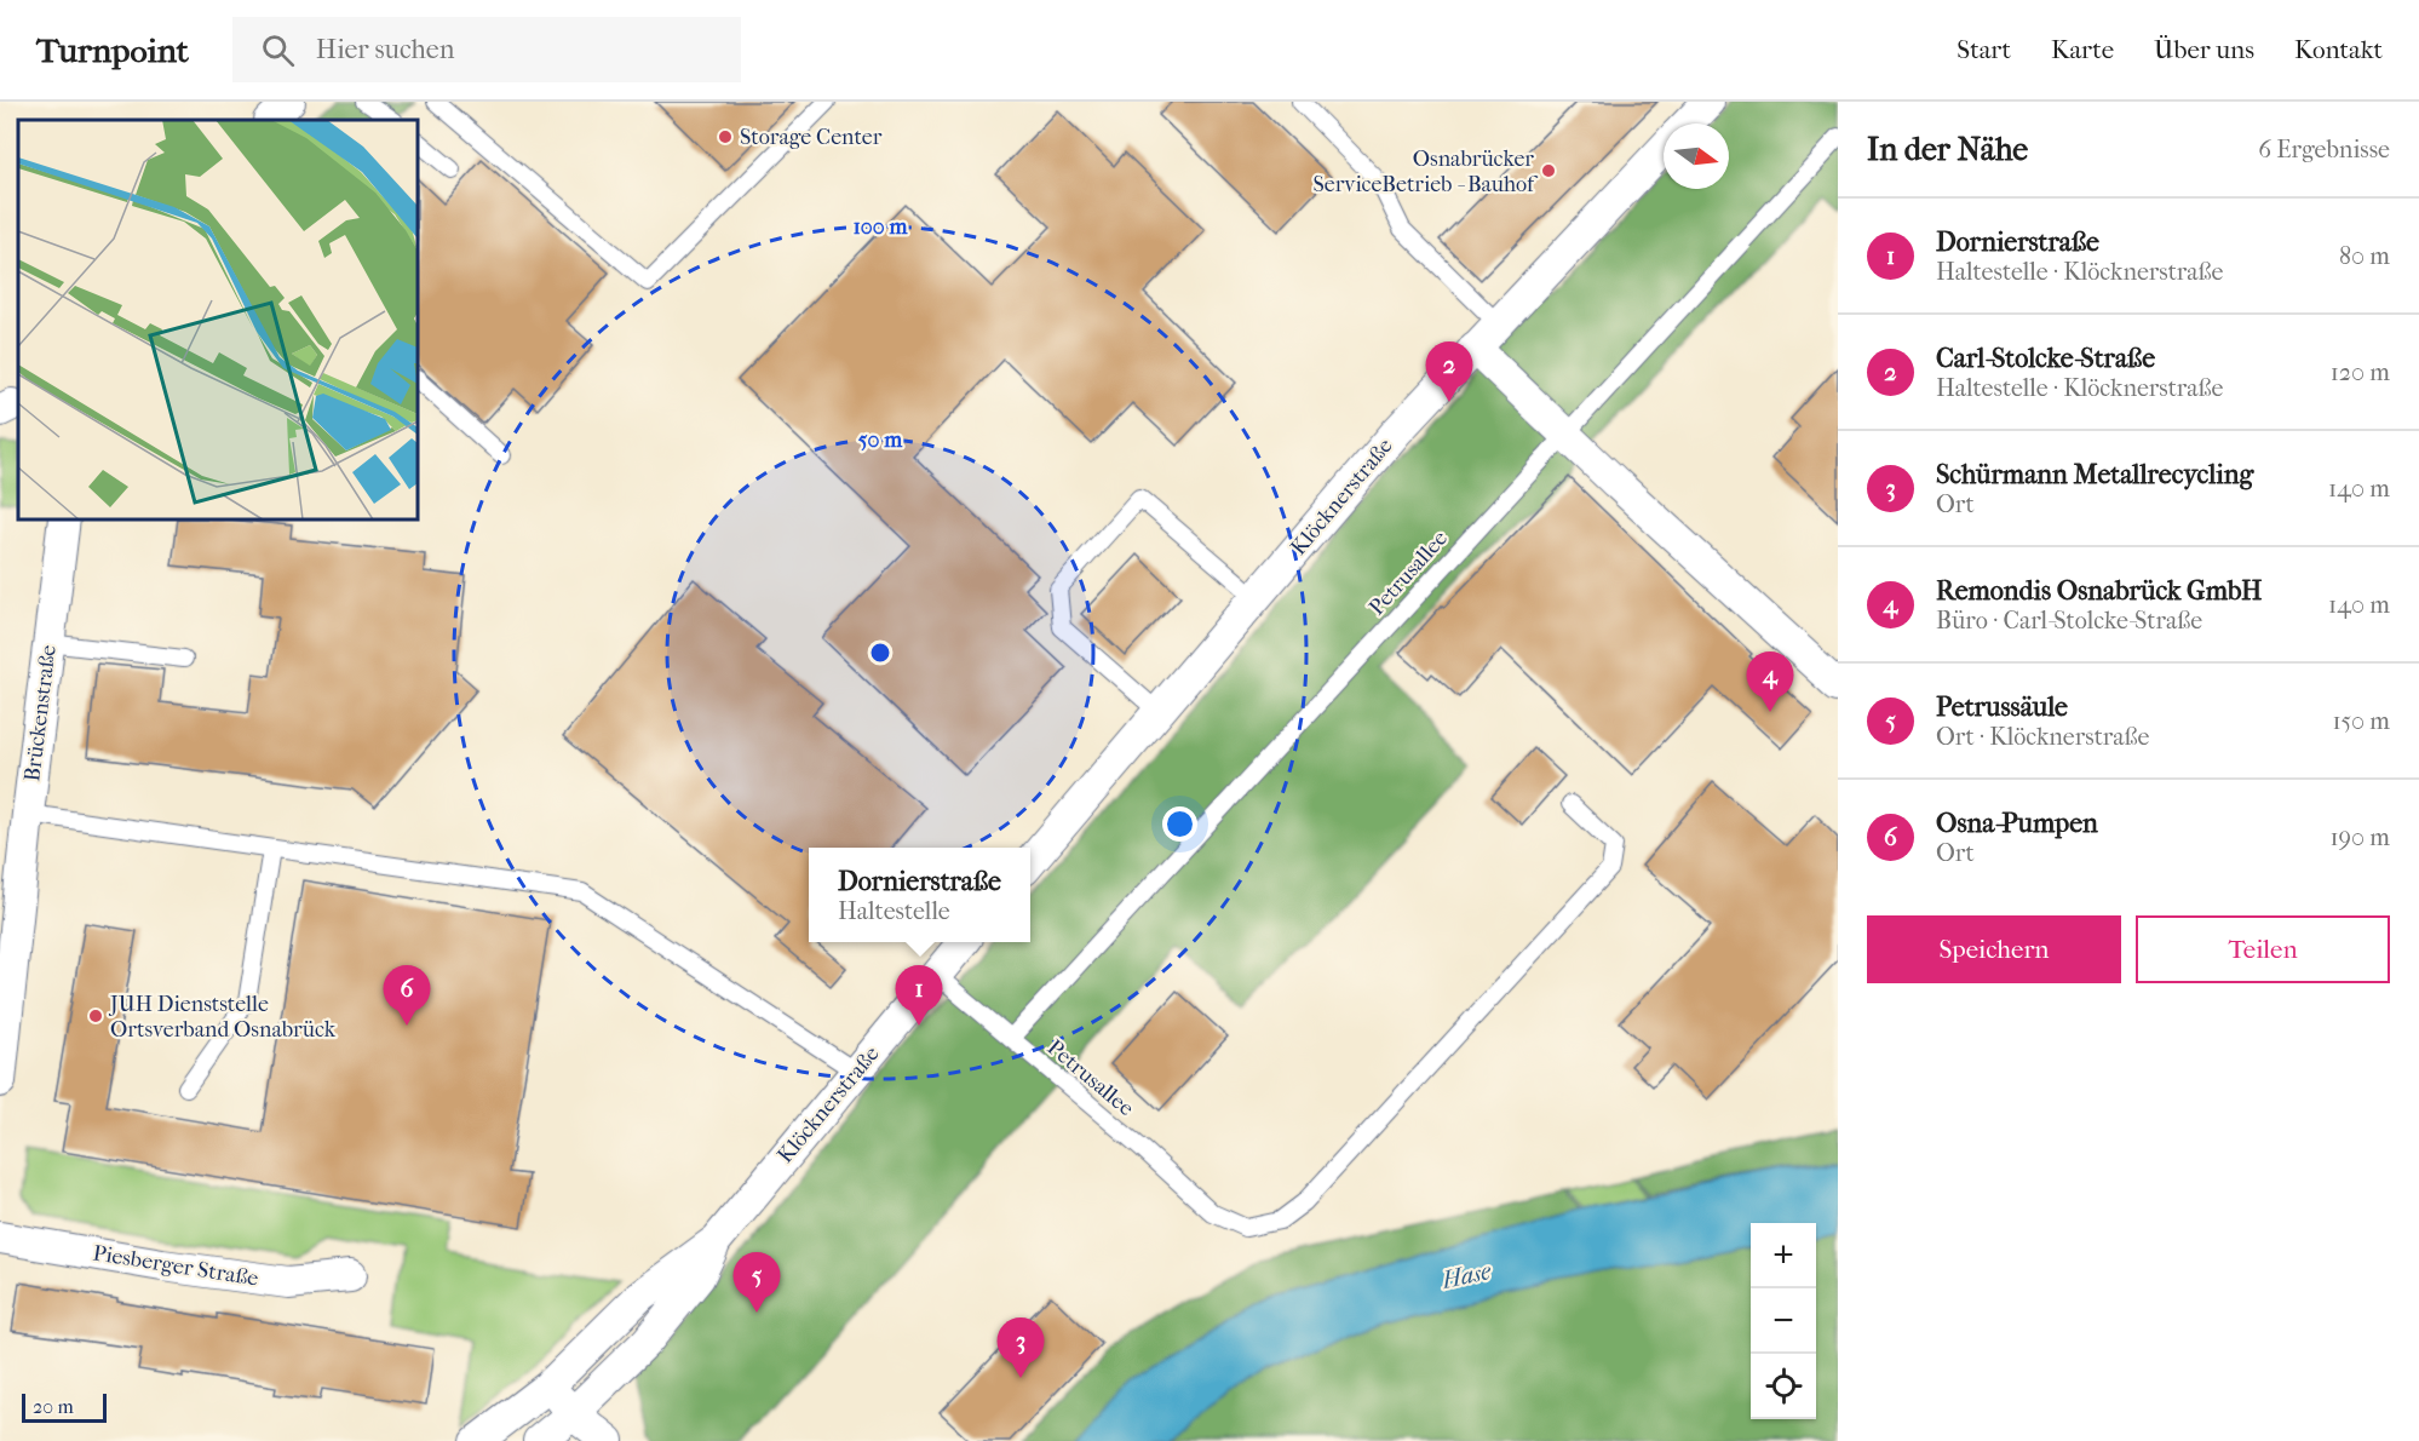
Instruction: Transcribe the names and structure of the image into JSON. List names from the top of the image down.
{
  "streets": {
    "street": ["Klöcknerstraße", "Brückenstraße", "Piesberger Straße"],
    "lane": ["Petrusallee"]
  },
  "crossings": [
    ["Klöcknerstraße", "Petrusallee"]
  ],
  "water": ["Hase"],
  "places": ["Storage Center", "Osnabrücker ServiceBetrieb - Bauhof", "JUH Dienststelle Ortsverband Osnabrück"],
  "scale_bar": "20 m",
  "north": "right",
  "page": {
    "header": "Turnpoint",
    "search": "Hier suchen",
    "nav": [
      "Start",
      "Karte",
      "Über uns",
      "Kontakt"
    ],
    "heading": ["In der Nähe", "6 Ergebnisse"],
    "list": [
      {
        "mark": "1",
        "name": "Dornierstraße",
        "note": "Haltestelle · Klöcknerstraße",
        "value": "80 m"
      },
      {
        "mark": "2",
        "name": "Carl-Stolcke-Straße",
        "note": "Haltestelle · Klöcknerstraße",
        "value": "120 m"
      },
      {
        "mark": "3",
        "name": "Schürmann Metallrecycling",
        "note": "Ort",
        "value": "140 m"
      },
      {
        "mark": "4",
        "name": "Remondis Osnabrück GmbH",
        "note": "Büro · Carl-Stolcke-Straße",
        "value": "140 m"
      },
      {
        "mark": "5",
        "name": "Petrussäule",
        "note": "Ort · Klöcknerstraße",
        "value": "150 m"
      },
      {
        "mark": "6",
        "name": "Osna-Pumpen",
        "note": "Ort",
        "value": "190 m"
      }
    ],
    "pins": [
      "2",
      "4",
      "1",
      "6",
      "5",
      "3"
    ],
    "popup": ["Dornierstraße", "Haltestelle"],
    "buttons": ["Speichern", "Teilen"],
    "map_buttons": ["+", "−"],
    "scale": "20 m"
  },
  "rings": ["100 m", "50 m"]
}
